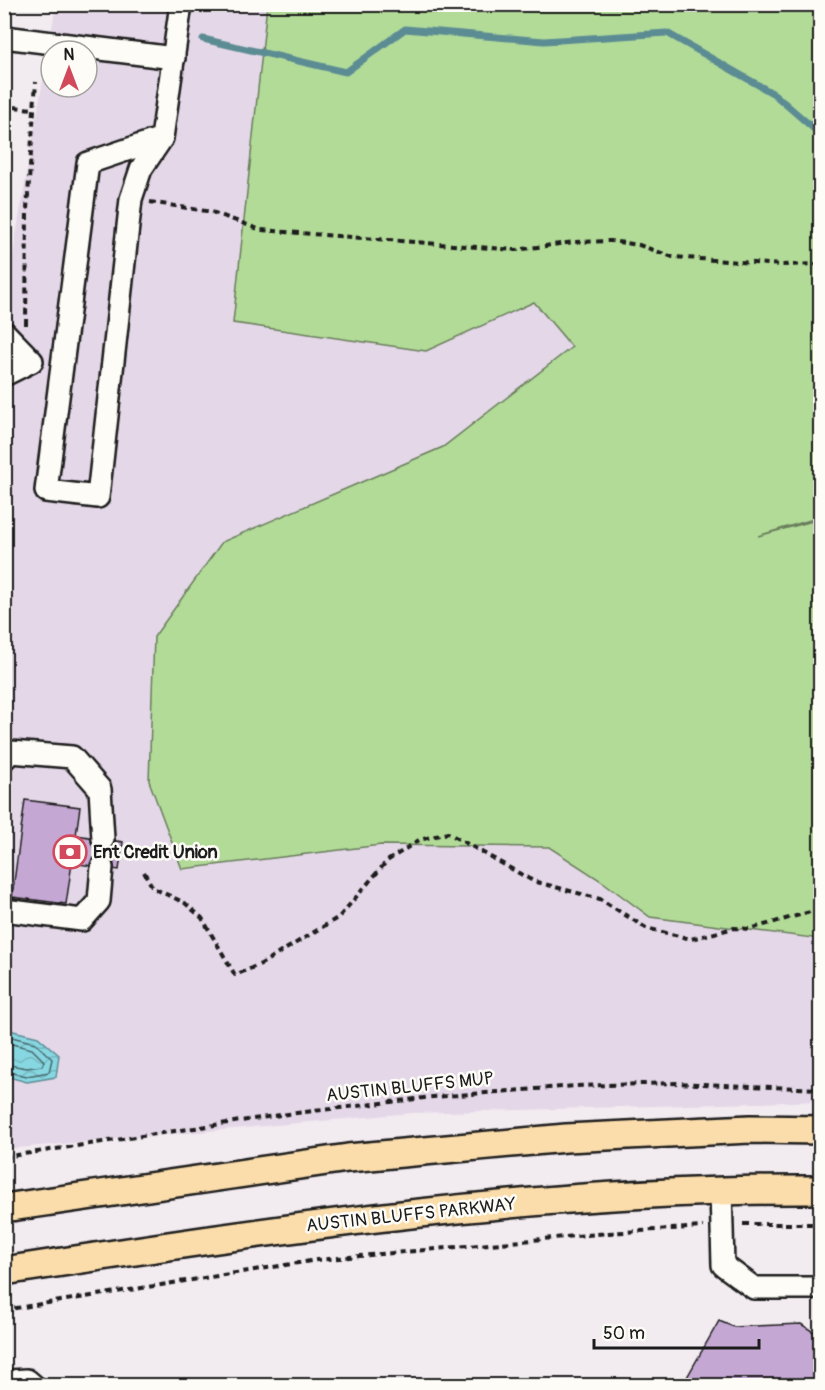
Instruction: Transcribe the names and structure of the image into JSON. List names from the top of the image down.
{
  "streets": {
    "main road": ["AUSTIN BLUFFS PARKWAY"],
    "path": ["AUSTIN BLUFFS MUP"]
  },
  "places": {
    "bank": ["Ent Credit Union"]
  },
  "scale_bar": "50 m",
  "north": "top"
}
